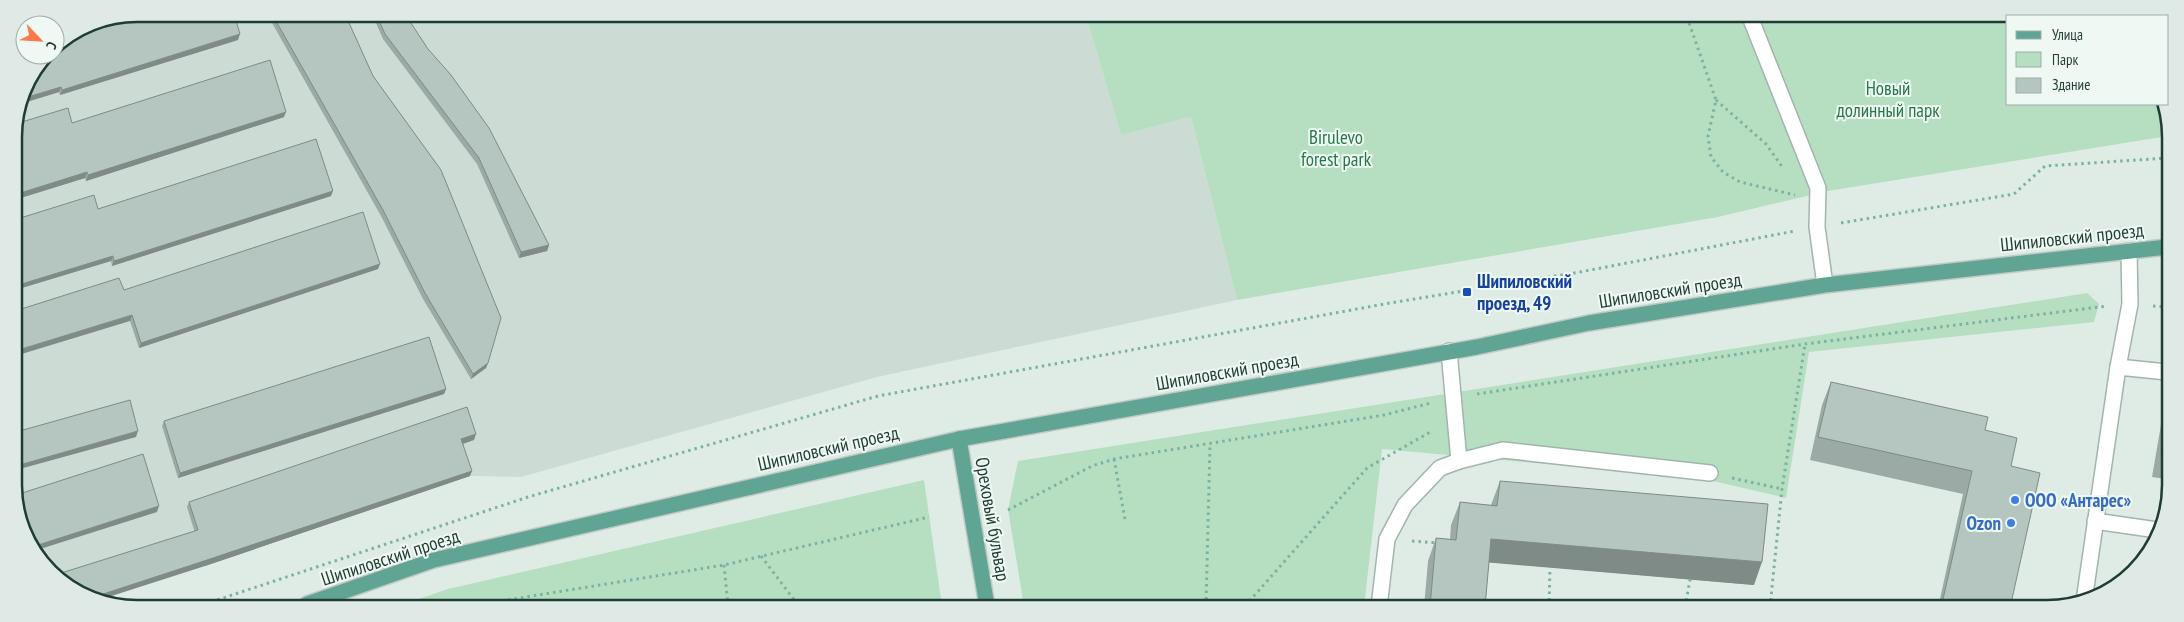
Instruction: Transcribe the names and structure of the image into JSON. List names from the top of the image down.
{
  "streets": {
    "main road": ["Шипиловский проезд", "Ореховый бульвар"]
  },
  "crossings": [
    ["Шипиловский проезд", "Ореховый бульвар"]
  ],
  "parks": ["Новый долинный парк", "Birulevo forest park"],
  "places": {
    "transit": ["Шипиловский проезд, 49"],
    "other": ["ООО «Антарес»", "Ozon"]
  },
  "legend": ["Улица", "Парк", "Здание"],
  "north": "bottom right"
}
